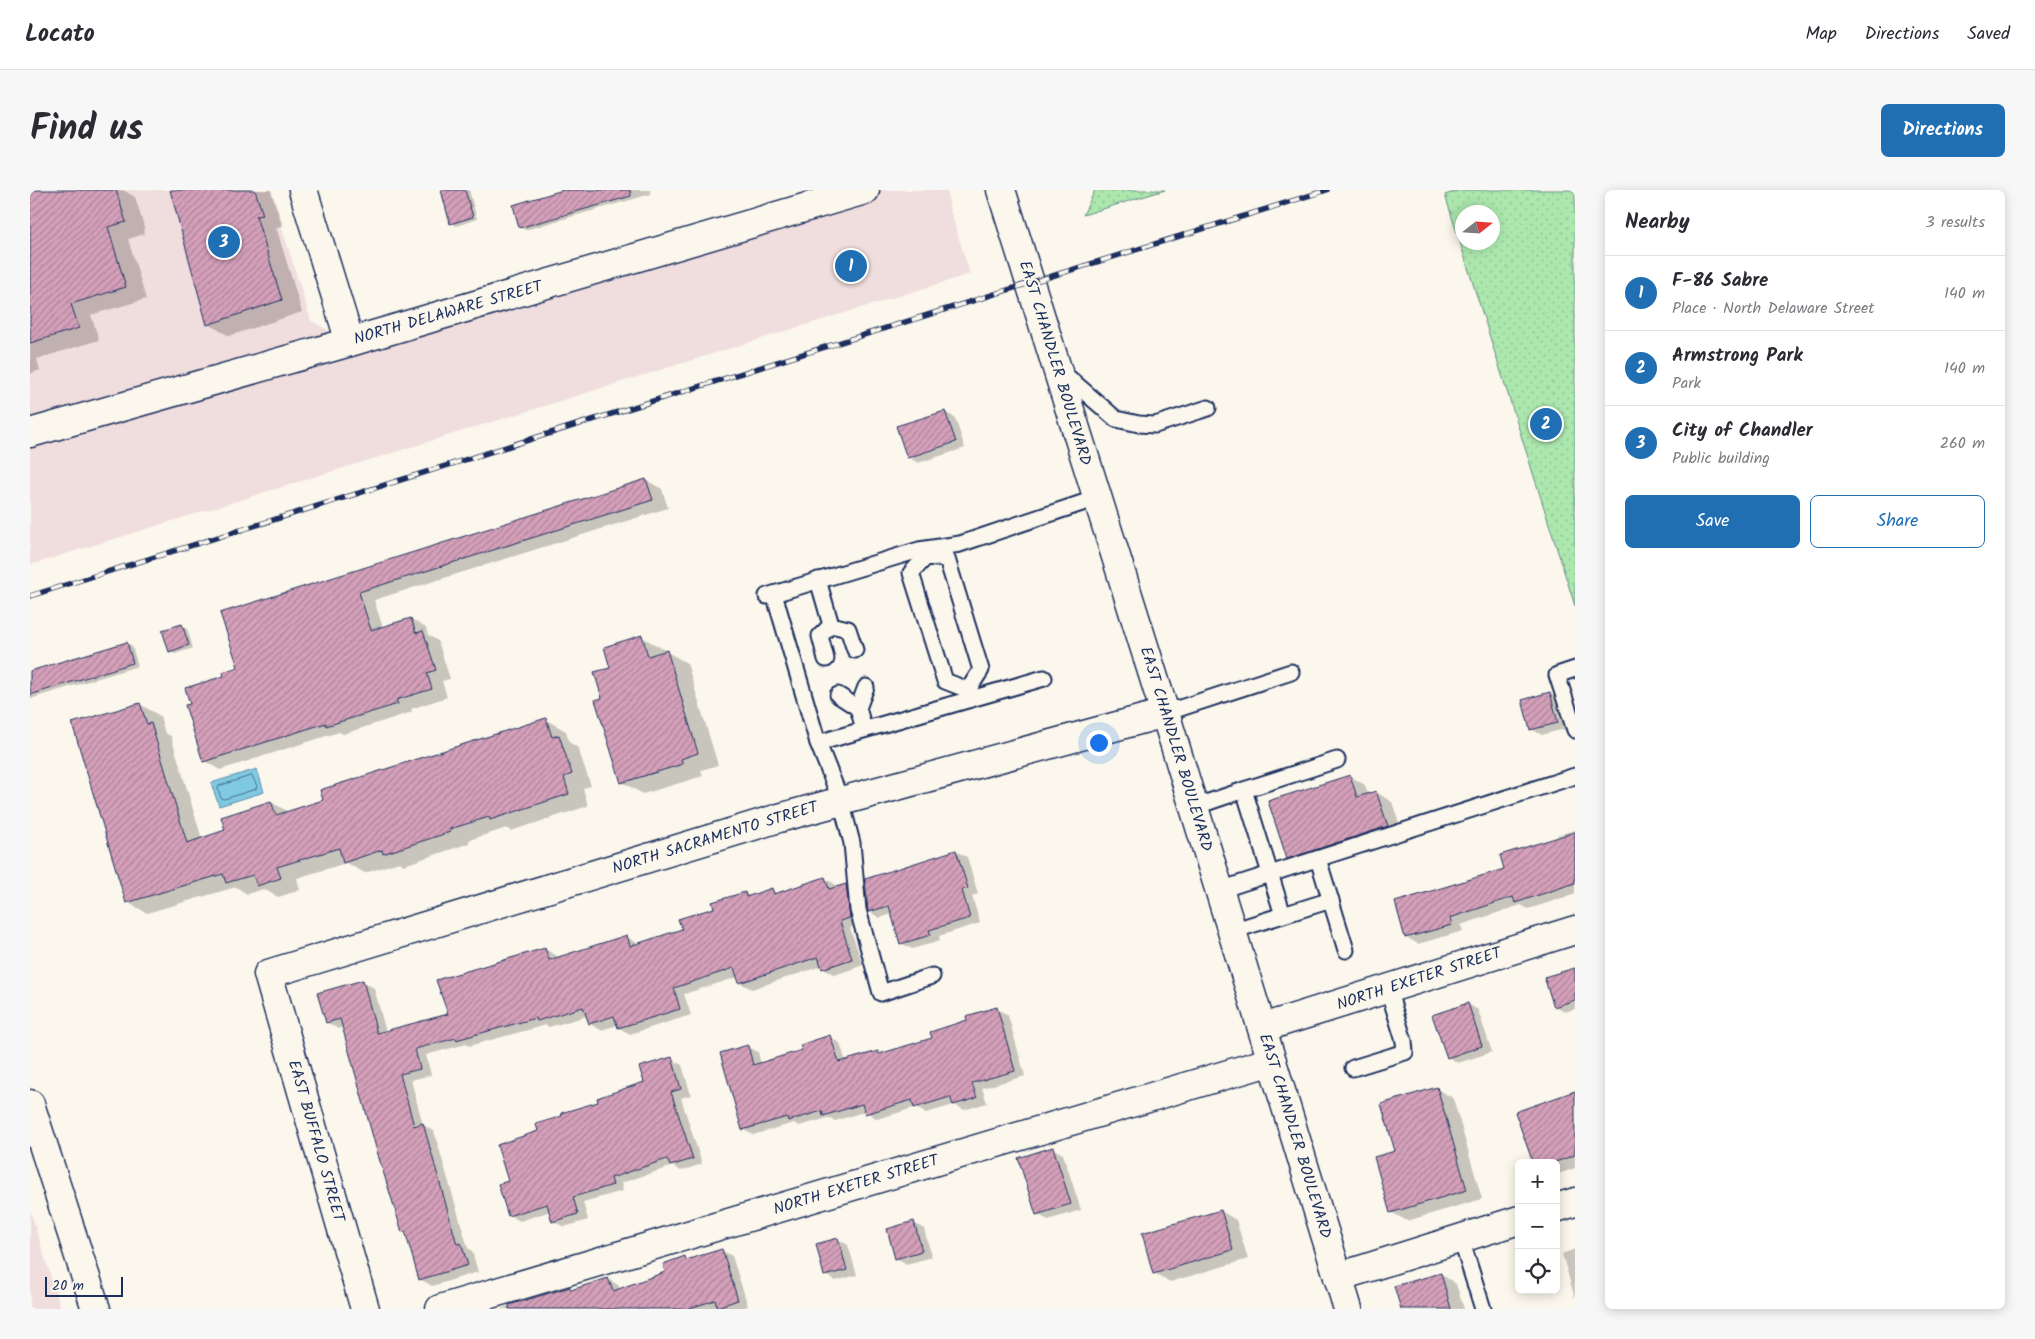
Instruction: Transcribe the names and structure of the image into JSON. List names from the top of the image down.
{
  "streets": {
    "street": [
      "NORTH DELAWARE STREET",
      "EAST CHANDLER BOULEVARD",
      "NORTH SACRAMENTO STREET",
      "NORTH EXETER STREET",
      "EAST BUFFALO STREET"
    ]
  },
  "crossings": [
    ["EAST CHANDLER BOULEVARD", "NORTH SACRAMENTO STREET"],
    ["EAST CHANDLER BOULEVARD", "NORTH EXETER STREET"],
    ["NORTH SACRAMENTO STREET", "EAST BUFFALO STREET"]
  ],
  "scale_bar": "20 m",
  "north": "right",
  "page": {
    "header": "Locato",
    "nav": ["Map", "Directions", "Saved"],
    "title": "Find us",
    "buttons": [
      "Directions",
      ["Save", "Share"]
    ],
    "heading": ["Nearby", "3 results"],
    "pins": ["3", "1", "2"],
    "list": [
      {
        "mark": "1",
        "name": "F-86 Sabre",
        "note": "Place · North Delaware Street",
        "value": "140 m"
      },
      {
        "mark": "2",
        "name": "Armstrong Park",
        "note": "Park",
        "value": "140 m"
      },
      {
        "mark": "3",
        "name": "City of Chandler",
        "note": "Public building",
        "value": "260 m"
      }
    ],
    "map_buttons": ["+", "−"],
    "scale": "20 m"
  }
}
